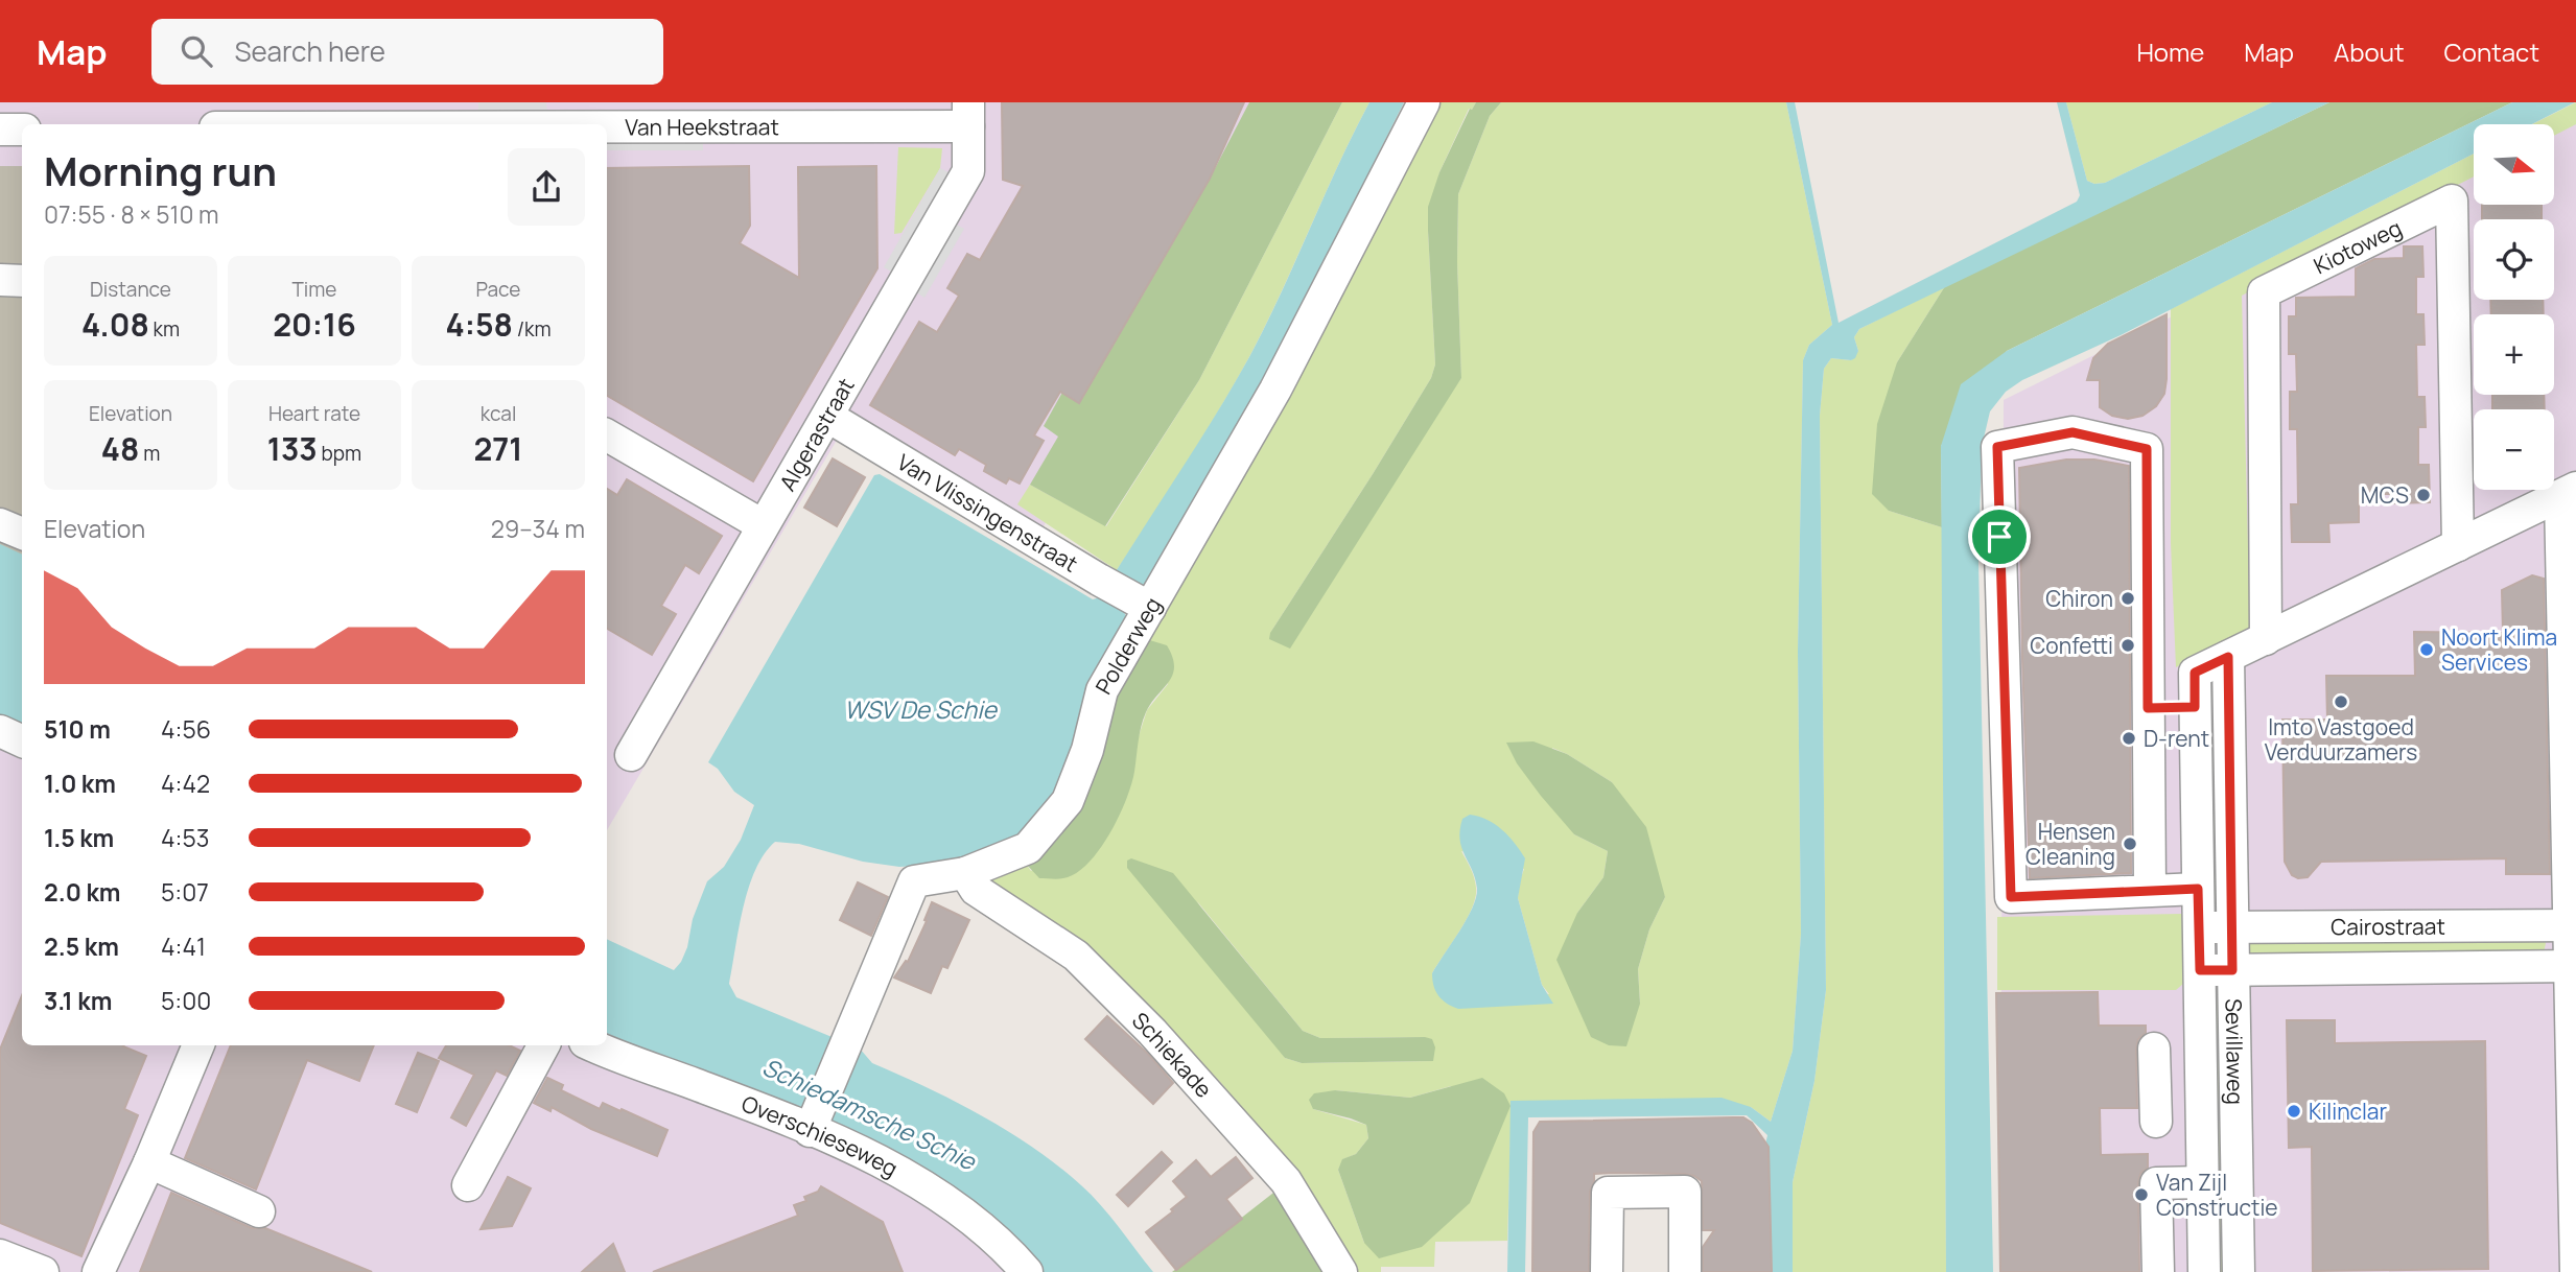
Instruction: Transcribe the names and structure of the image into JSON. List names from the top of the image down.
{
  "streets": {
    "street": [
      "Van Heekstraat",
      "Kiotoweg",
      "Algerastraat",
      "Van Vlissingenstraat",
      "Polderweg",
      "Cairostraat",
      "Sevillaweg",
      "Schiekade",
      "Overschieseweg"
    ]
  },
  "crossings": [
    ["Van Heekstraat", "Algerastraat"],
    ["Algerastraat", "Van Vlissingenstraat"],
    ["Van Vlissingenstraat", "Polderweg"],
    ["Polderweg", "Schiekade"],
    ["Polderweg", "Overschieseweg"],
    ["Cairostraat", "Sevillaweg"]
  ],
  "water": ["WSV De Schie", "Schiedamsche Schie"],
  "places": [
    "MCS",
    "Chiron",
    "Confetti",
    "Noort Klima Services",
    "Imto Vastgoed Verduurzamers",
    "D-rent",
    "Hensen Cleaning",
    "Kilinclar",
    "Van Zijl Constructie"
  ],
  "north": "right",
  "page": {
    "header": "Map",
    "search": "Search here",
    "nav": [
      "Home",
      "Map",
      "About",
      "Contact"
    ],
    "map_buttons": ["+", "−"],
    "heading": ["Morning run", "07:55 · 8 × 510 m"],
    "stats": [
      ["Distance", "4.08 km"],
      ["Time", "20:16"],
      ["Pace", "4:58 /km"],
      ["Elevation", "48 m"],
      ["Heart rate", "133 bpm"],
      ["kcal", "271"]
    ],
    "chart": ["Elevation", "29–34 m"],
    "list": [
      {
        "name": "510 m",
        "note": "4:56"
      },
      {
        "name": "1.0 km",
        "note": "4:42"
      },
      {
        "name": "1.5 km",
        "note": "4:53"
      },
      {
        "name": "2.0 km",
        "note": "5:07"
      },
      {
        "name": "2.5 km",
        "note": "4:41"
      },
      {
        "name": "3.1 km",
        "note": "5:00"
      }
    ]
  }
}
